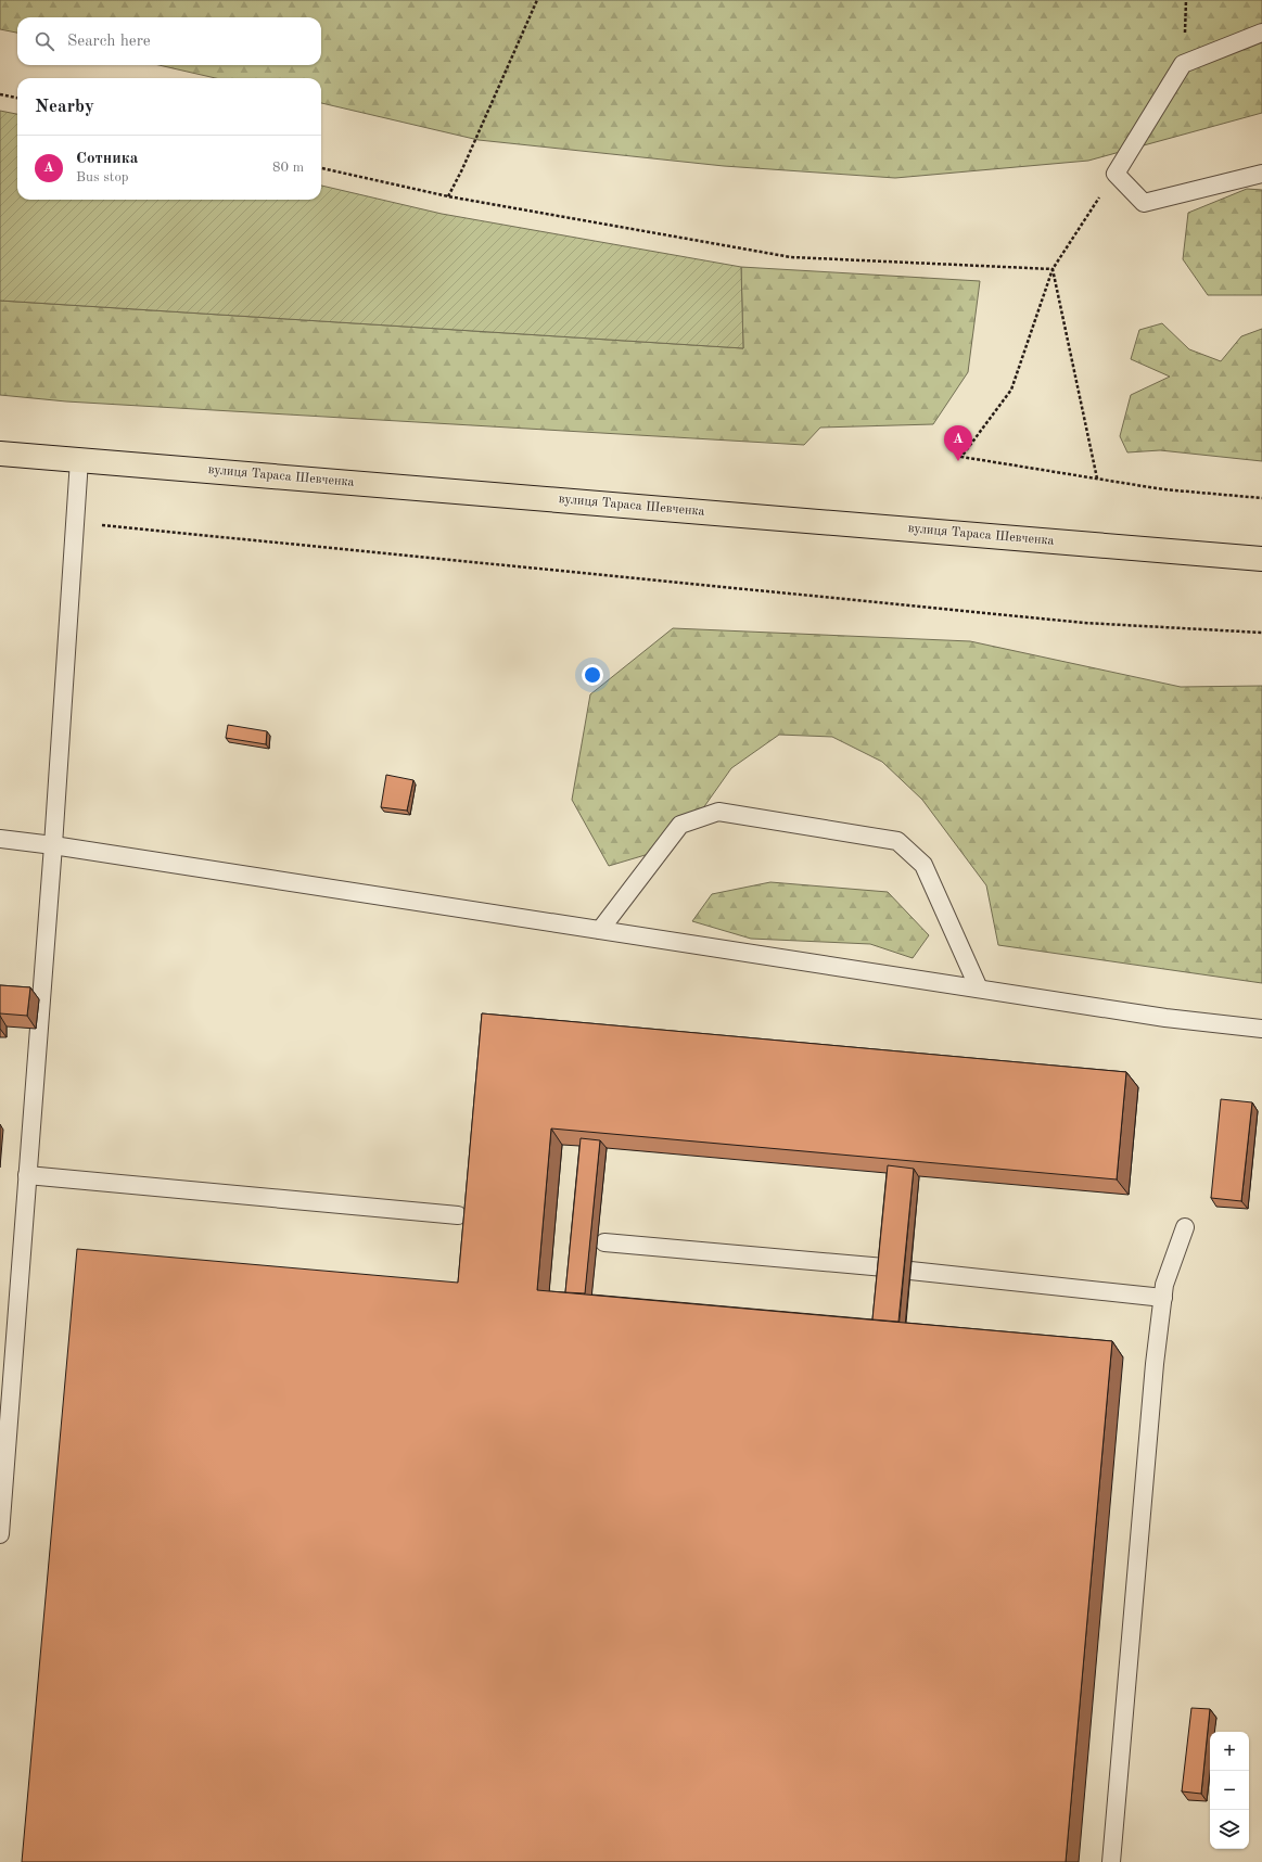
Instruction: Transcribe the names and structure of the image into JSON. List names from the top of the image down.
{
  "streets": {
    "main road": ["вулиця Тараса Шевченка"]
  },
  "page": {
    "search": "Search here",
    "heading": "Nearby",
    "list": [
      {
        "mark": "A",
        "name": "Сотника",
        "note": "Bus stop",
        "value": "80 m"
      }
    ],
    "pins": "A",
    "map_buttons": ["+", "−"]
  }
}
